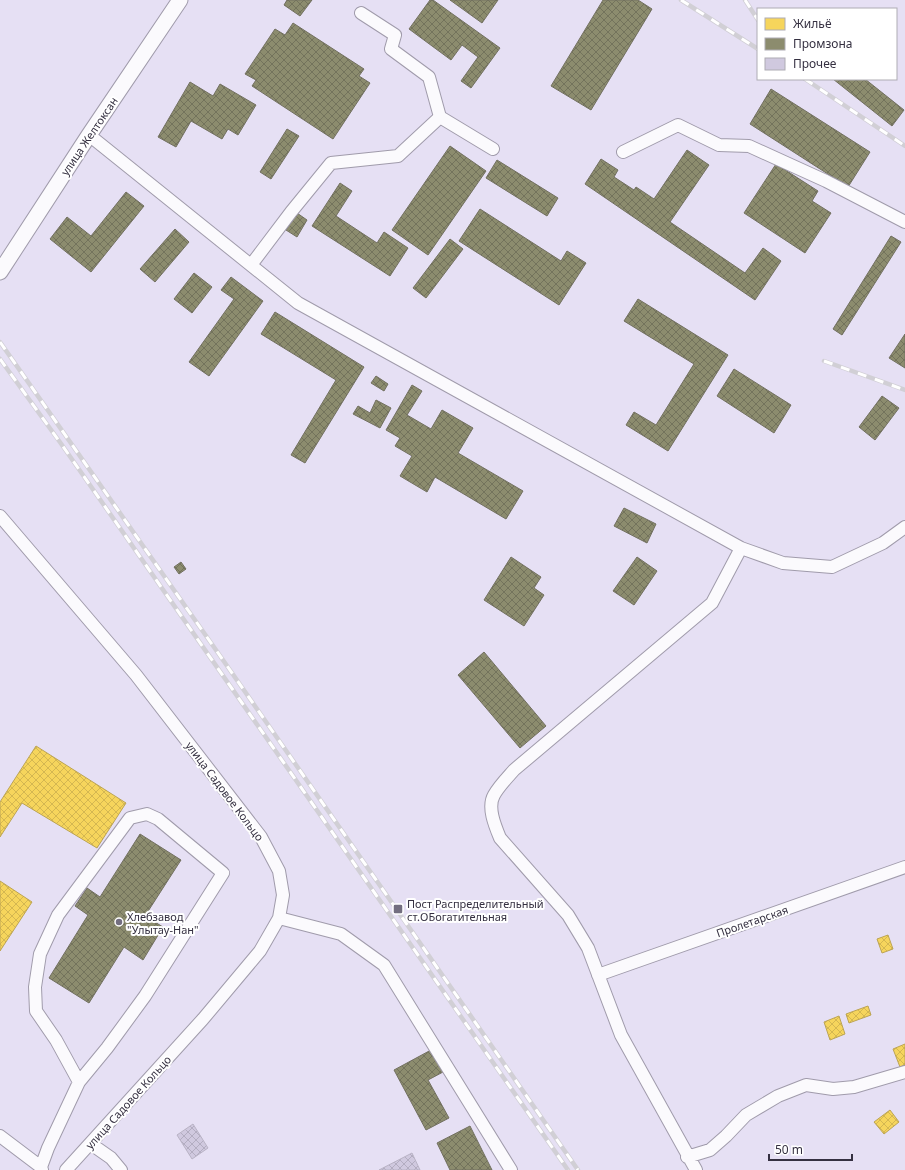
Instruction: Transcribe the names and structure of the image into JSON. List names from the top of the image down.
{
  "streets": {
    "main road": ["улица Желтоксан"],
    "street": ["улица Садовое Кольцо", "Пролетарская"]
  },
  "places": {
    "transit": ["Пост Распределительный ст.ОБогатительная"],
    "other": ["Хлебзавод \"Улытау-Нан\""]
  },
  "legend": ["Жильё", "Промзона", "Прочее"],
  "scale_bar": "50 m"
}
